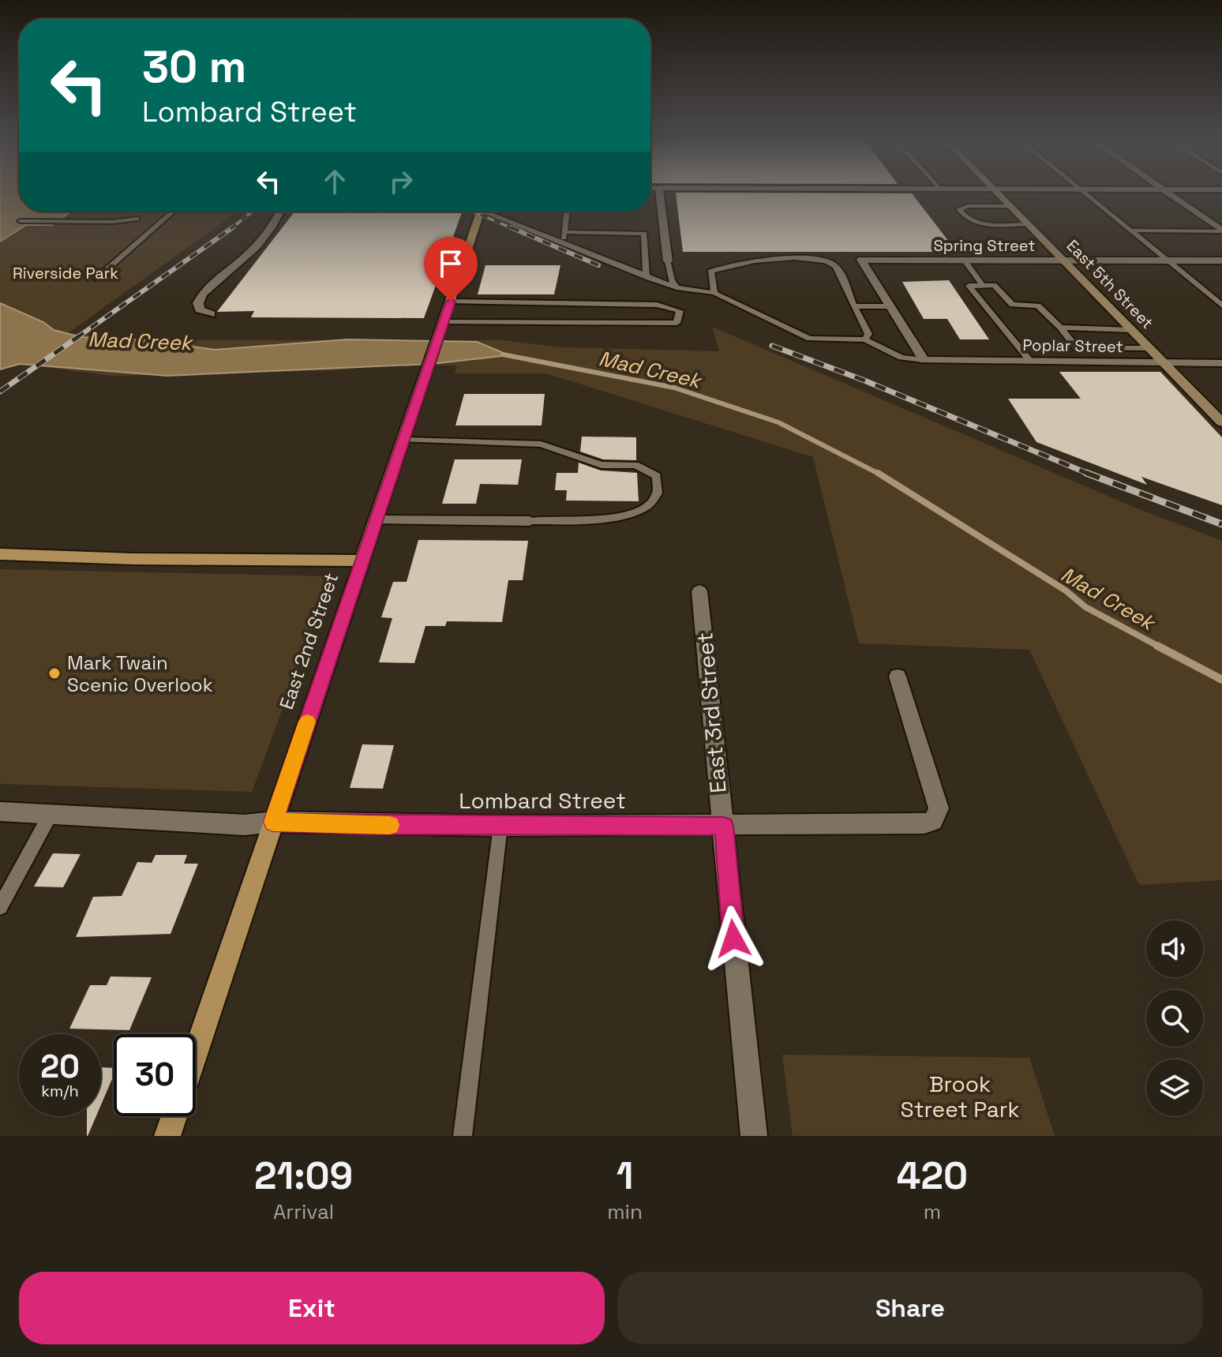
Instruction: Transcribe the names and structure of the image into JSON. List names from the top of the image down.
{
  "streets": {
    "main road": ["East 2nd Street"],
    "street": [
      "Spring Street",
      "East 5th Street",
      "Poplar Street",
      "East 3rd Street",
      "Lombard Street"
    ]
  },
  "crossings": [
    ["Spring Street", "East 5th Street"],
    ["East 5th Street", "Poplar Street"],
    ["East 2nd Street", "Lombard Street"],
    ["East 3rd Street", "Lombard Street"]
  ],
  "water": ["Mad Creek"],
  "parks": ["Riverside Park", "Brook Street Park"],
  "places": ["Mark Twain Scenic Overlook"],
  "page": {
    "turn": ["30 m", "Lombard Street"],
    "speed": "20 km/h",
    "limit": "30",
    "eta": [
      "21:09",
      "Arrival",
      "1",
      "min",
      "420",
      "m"
    ],
    "buttons": ["Exit", "Share"]
  }
}
